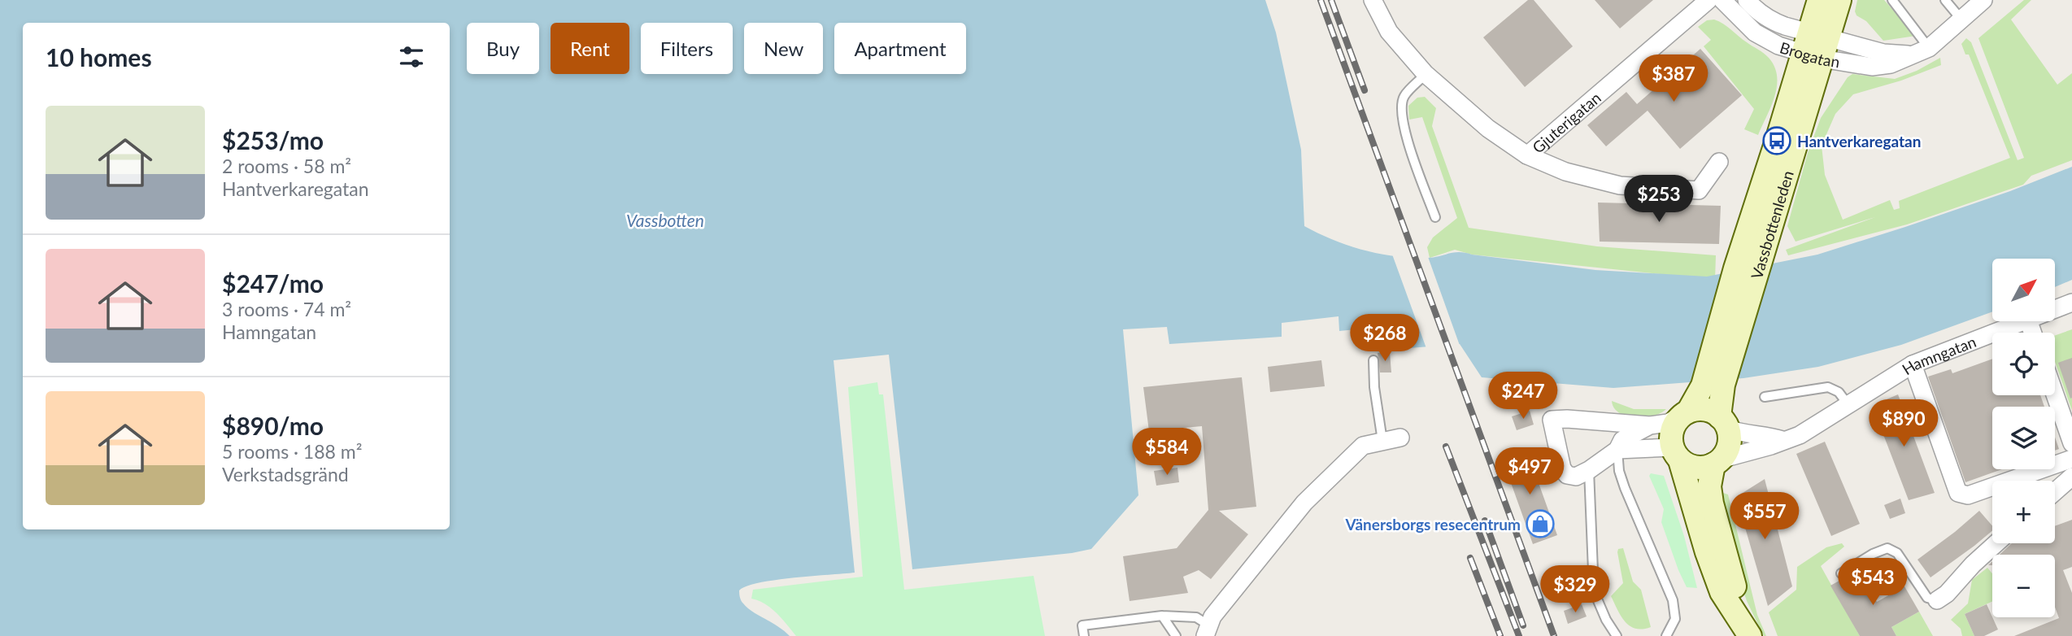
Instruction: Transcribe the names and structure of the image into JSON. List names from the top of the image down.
{
  "streets": {
    "main road": ["Vassbottenleden"],
    "street": ["Brogatan", "Gjuterigatan", "Hamngatan"]
  },
  "crossings": [
    ["Brogatan", "Vassbottenleden"],
    ["Vassbottenleden", "Hamngatan"]
  ],
  "water": ["Vassbotten"],
  "places": {
    "bus stop": ["Hantverkaregatan"],
    "shop": ["Vänersborgs resecentrum"]
  },
  "north": "top right",
  "page": {
    "chip": [
      "Buy",
      "Rent",
      "Filters",
      "New",
      "Apartment"
    ],
    "heading": "10 homes",
    "price": [
      "$387",
      "$253",
      "$268",
      "$247",
      "$890",
      "$584",
      "$497",
      "$557",
      "$543",
      "$329"
    ],
    "list": [
      {
        "name": "$253/mo",
        "note": "2 rooms · 58 m² · Hantverkaregatan"
      },
      {
        "name": "$247/mo",
        "note": "3 rooms · 74 m² · Hamngatan"
      },
      {
        "name": "$890/mo",
        "note": "5 rooms · 188 m² · Verkstadsgränd"
      }
    ],
    "map_buttons": ["+", "−"]
  }
}
